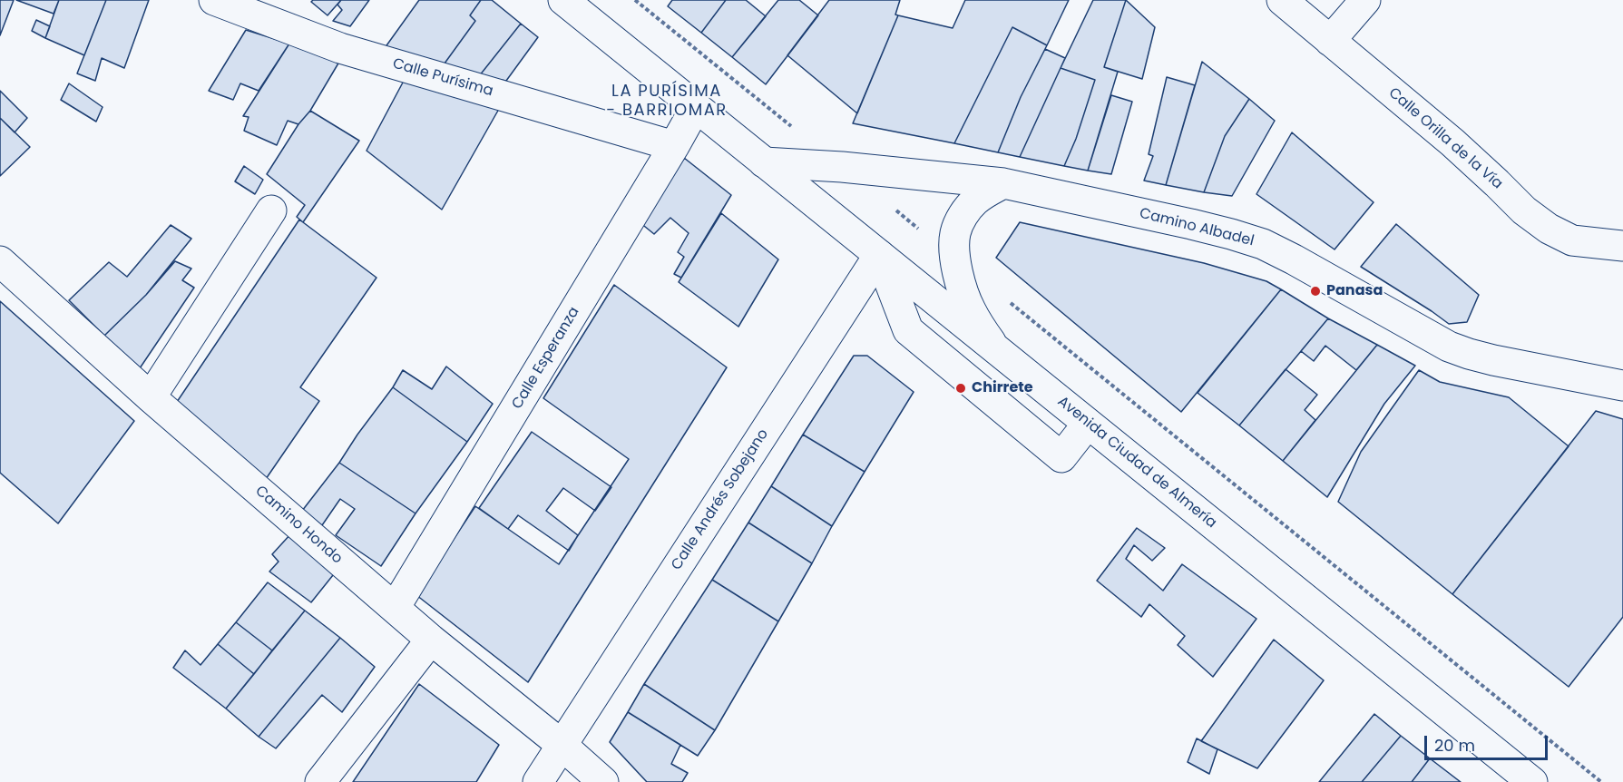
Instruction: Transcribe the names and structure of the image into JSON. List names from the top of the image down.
{
  "streets": {
    "street": [
      "Calle Purísima",
      "Calle Orilla de la Vía",
      "Camino Albadel",
      "Calle Esperanza",
      "Avenida Ciudad de Almería",
      "Calle Andrés Sobejano",
      "Camino Hondo"
    ]
  },
  "crossings": [
    ["Calle Purísima", "Calle Esperanza"],
    ["Camino Albadel", "Avenida Ciudad de Almería"],
    ["Calle Esperanza", "Avenida Ciudad de Almería"],
    ["Calle Esperanza", "Camino Hondo"],
    ["Avenida Ciudad de Almería", "Calle Andrés Sobejano"],
    ["Calle Andrés Sobejano", "Camino Hondo"]
  ],
  "districts": ["LA PURÍSIMA - BARRIOMAR"],
  "places": ["Panasa", "Chirrete"],
  "scale_bar": "20 m"
}
